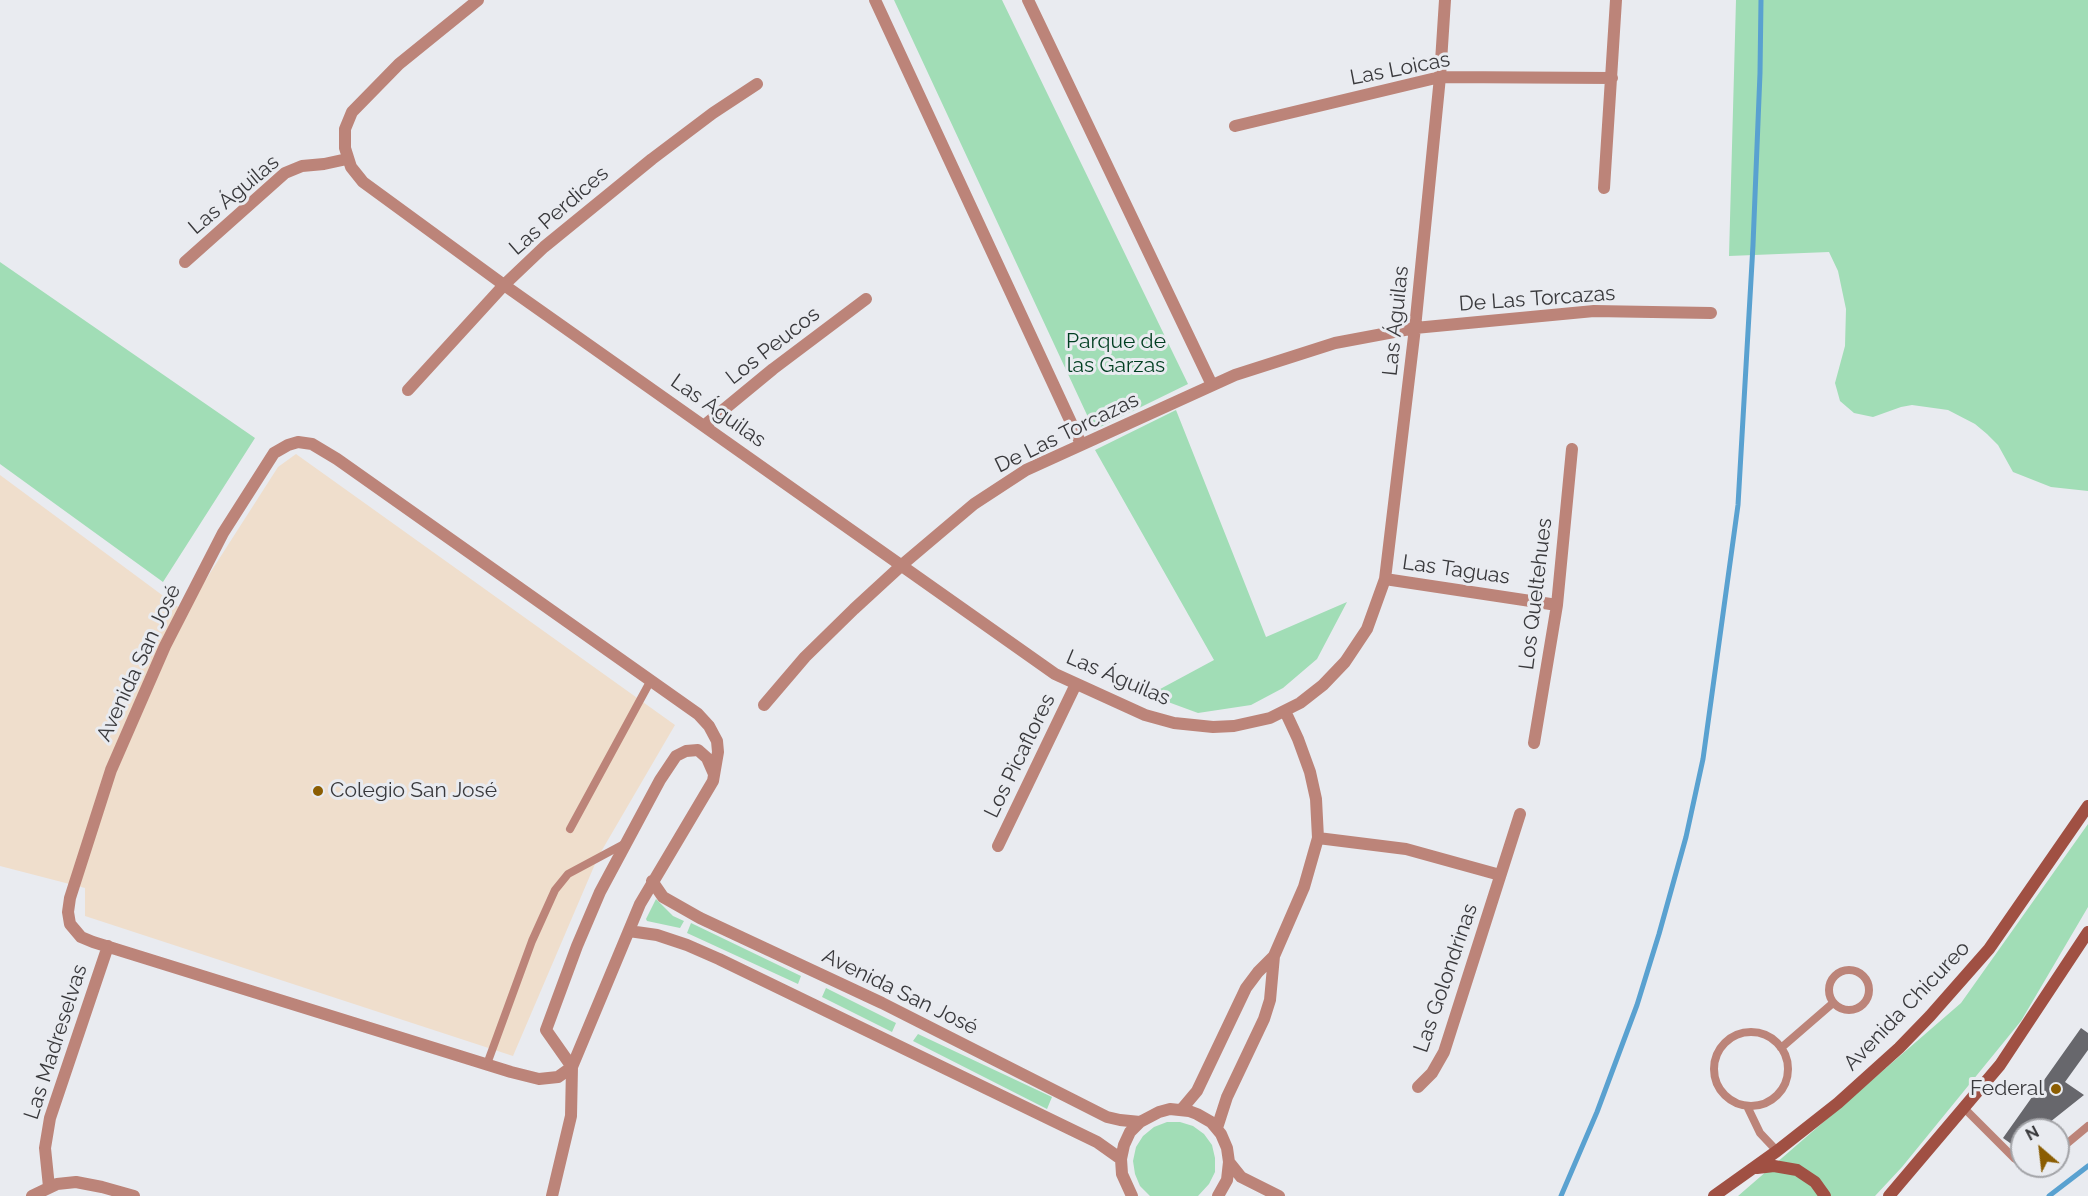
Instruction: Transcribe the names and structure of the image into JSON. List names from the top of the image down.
{
  "streets": {
    "main road": ["Avenida Chicureo"],
    "street": [
      "Las Loicas",
      "Las Águilas",
      "Las Perdices",
      "De Las Torcazas",
      "Los Peucos",
      "Las Taguas",
      "Los Queltehues",
      "Avenida San José",
      "Los Picaflores",
      "Las Golondrinas",
      "Las Madreselvas"
    ]
  },
  "crossings": [
    ["Las Loicas", "Las Águilas"],
    ["Las Águilas", "Las Perdices"],
    ["Las Águilas", "De Las Torcazas"],
    ["Las Águilas", "Los Peucos"],
    ["Las Águilas", "Las Taguas"],
    ["Las Águilas", "Los Picaflores"],
    ["Las Taguas", "Los Queltehues"],
    ["Avenida San José", "Las Madreselvas"]
  ],
  "parks": ["Parque de las Garzas"],
  "places": ["Colegio San José", "Federal"],
  "north": "top left"
}
